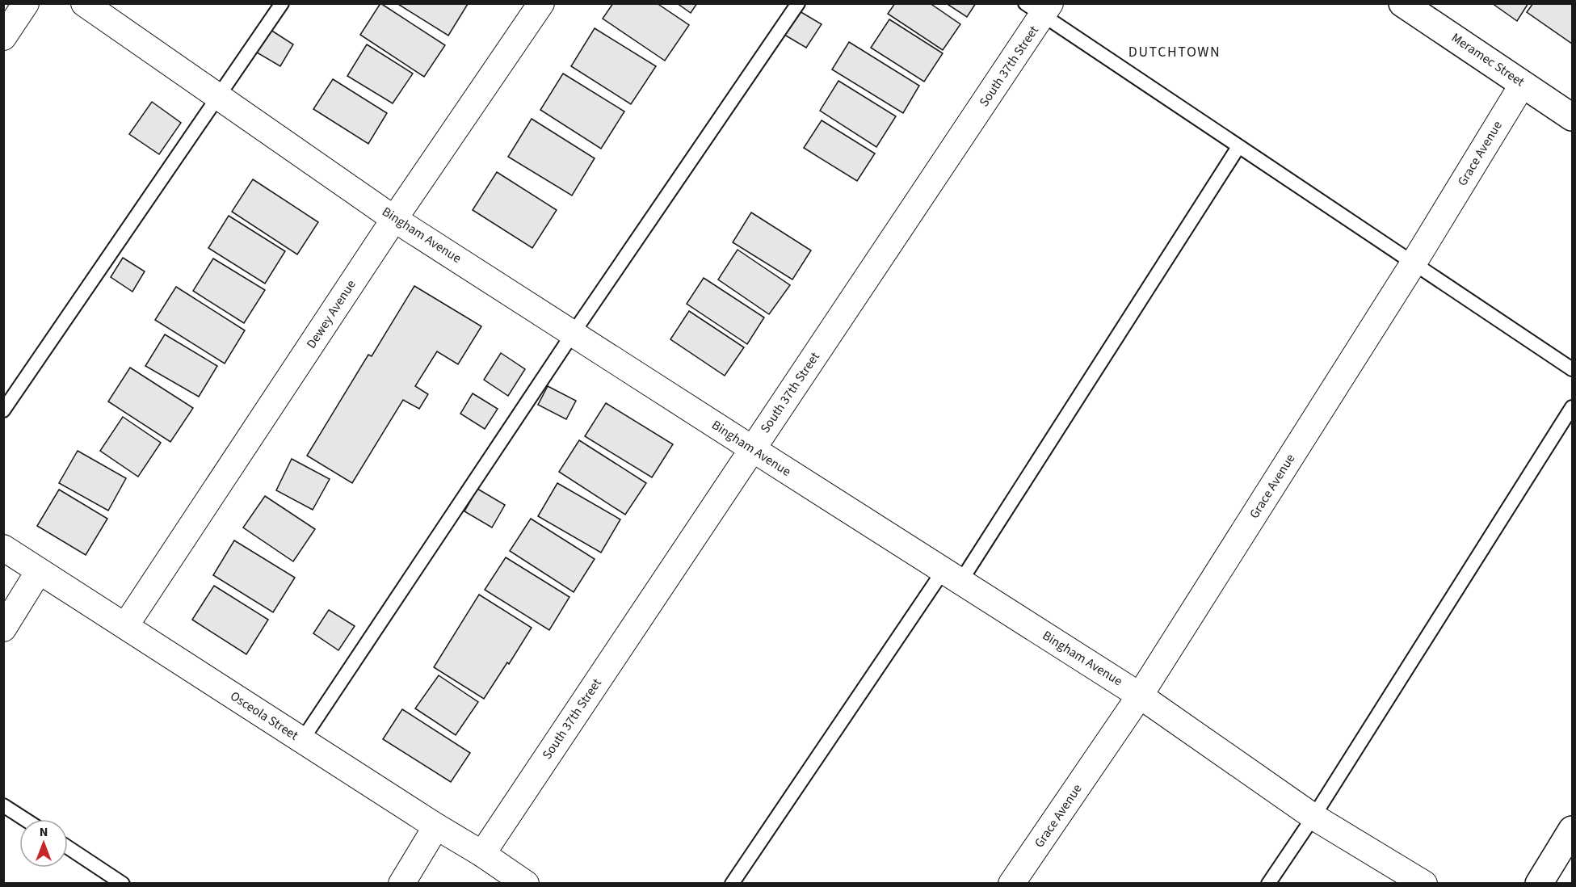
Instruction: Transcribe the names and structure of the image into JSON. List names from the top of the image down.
{
  "streets": {
    "street": [
      "Meramec Street",
      "South 37th Street",
      "Grace Avenue",
      "Bingham Avenue",
      "Dewey Avenue",
      "Osceola Street"
    ]
  },
  "crossings": [
    ["Meramec Street", "Grace Avenue"],
    ["South 37th Street", "Bingham Avenue"],
    ["South 37th Street", "Osceola Street"],
    ["Grace Avenue", "Bingham Avenue"],
    ["Bingham Avenue", "Dewey Avenue"],
    ["Dewey Avenue", "Osceola Street"]
  ],
  "districts": ["DUTCHTOWN"],
  "north": "top"
}
